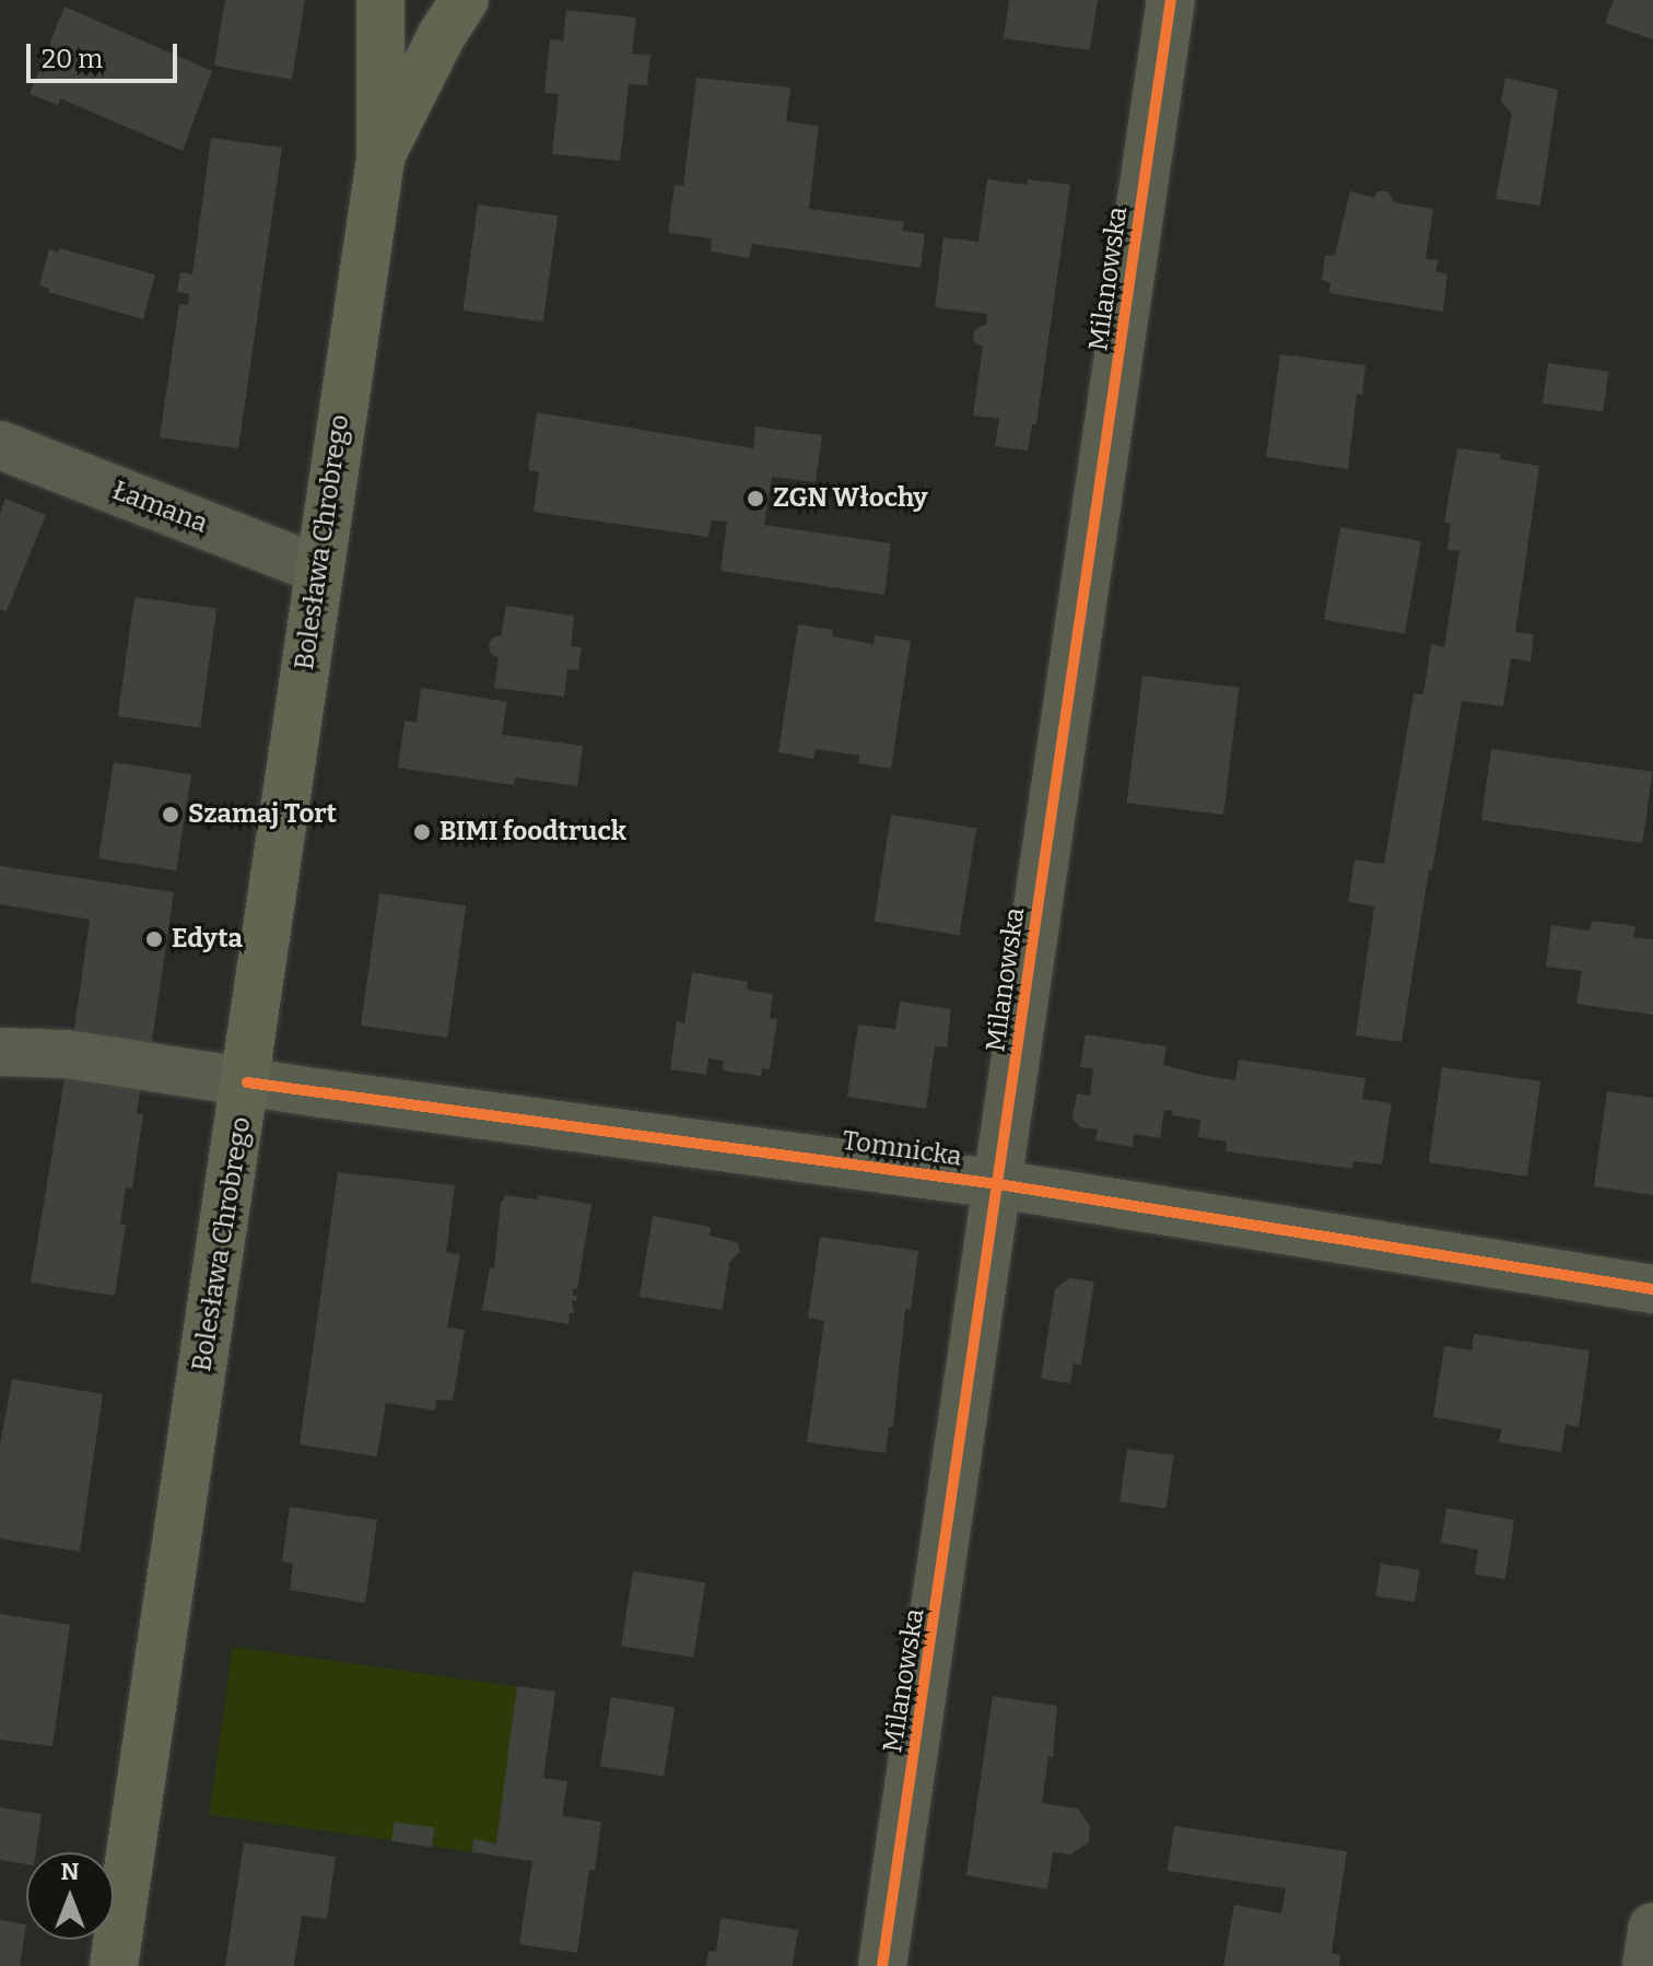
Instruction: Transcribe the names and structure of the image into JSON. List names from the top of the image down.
{
  "streets": {
    "main road": ["Bolesława Chrobrego"],
    "street": ["Milanowska", "Łamana", "Tomnicka"]
  },
  "crossings": [
    ["Milanowska", "Tomnicka"],
    ["Łamana", "Bolesława Chrobrego"],
    ["Bolesława Chrobrego", "Tomnicka"]
  ],
  "places": [
    "ZGN Włochy",
    "Szamaj Tort",
    "BIMI foodtruck",
    "Edyta"
  ],
  "scale_bar": "20 m",
  "north": "top"
}
